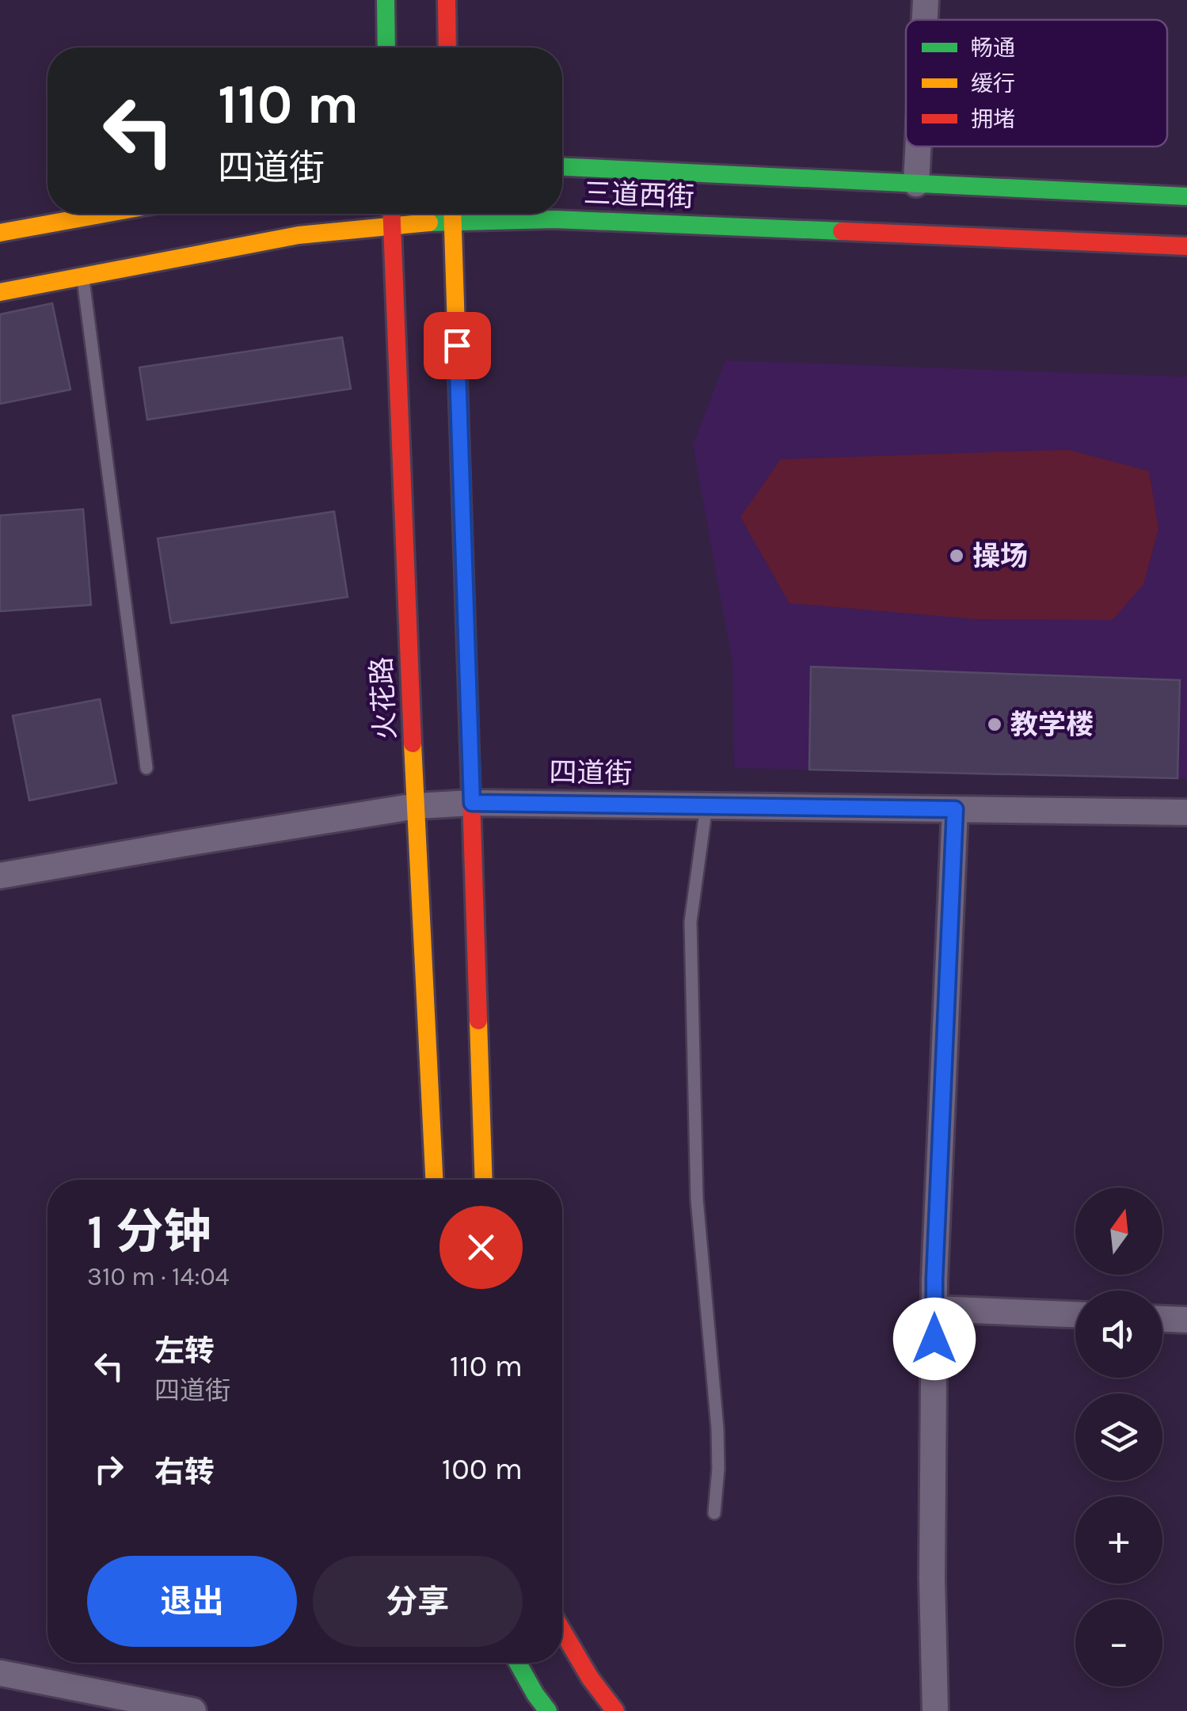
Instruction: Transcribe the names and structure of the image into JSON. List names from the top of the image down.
{
  "streets": {
    "street": ["三道西街", "火花路", "四道街"]
  },
  "crossings": [
    ["三道西街", "火花路"],
    ["火花路", "四道街"]
  ],
  "places": ["操场", "教学楼"],
  "legend": ["畅通", "缓行", "拥堵"],
  "north": "top",
  "page": {
    "turn": ["110 m", "四道街"],
    "heading": ["1 分钟", "310 m · 14:04"],
    "map_buttons": ["+", "−"],
    "list": [
      {
        "name": "左转",
        "note": "四道街",
        "value": "110 m"
      },
      {
        "name": "右转",
        "value": "100 m"
      }
    ],
    "buttons": ["退出", "分享"]
  }
}
